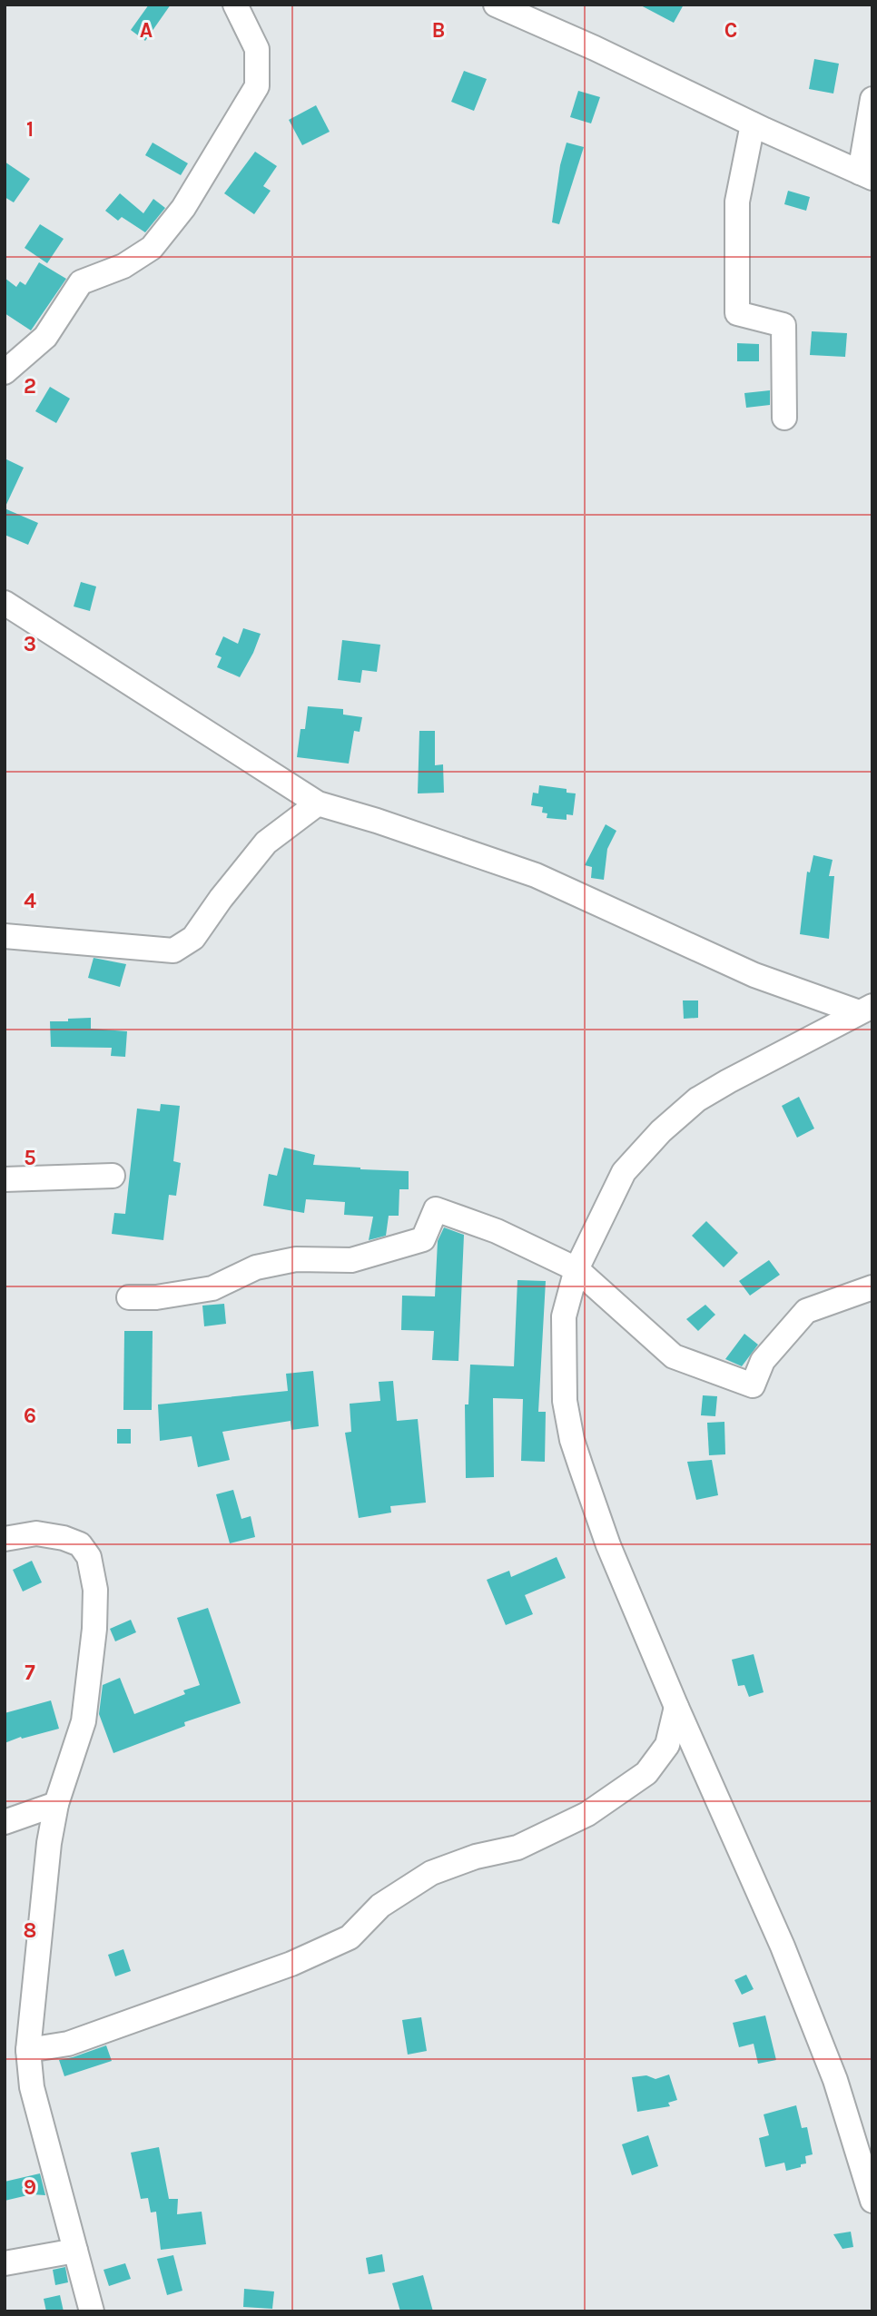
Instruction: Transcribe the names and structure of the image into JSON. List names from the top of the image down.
{
  "grid": {
    "columns": ["A", "B", "C"],
    "rows": [
      "1",
      "2",
      "3",
      "4",
      "5",
      "6",
      "7",
      "8",
      "9"
    ]
  }
}
